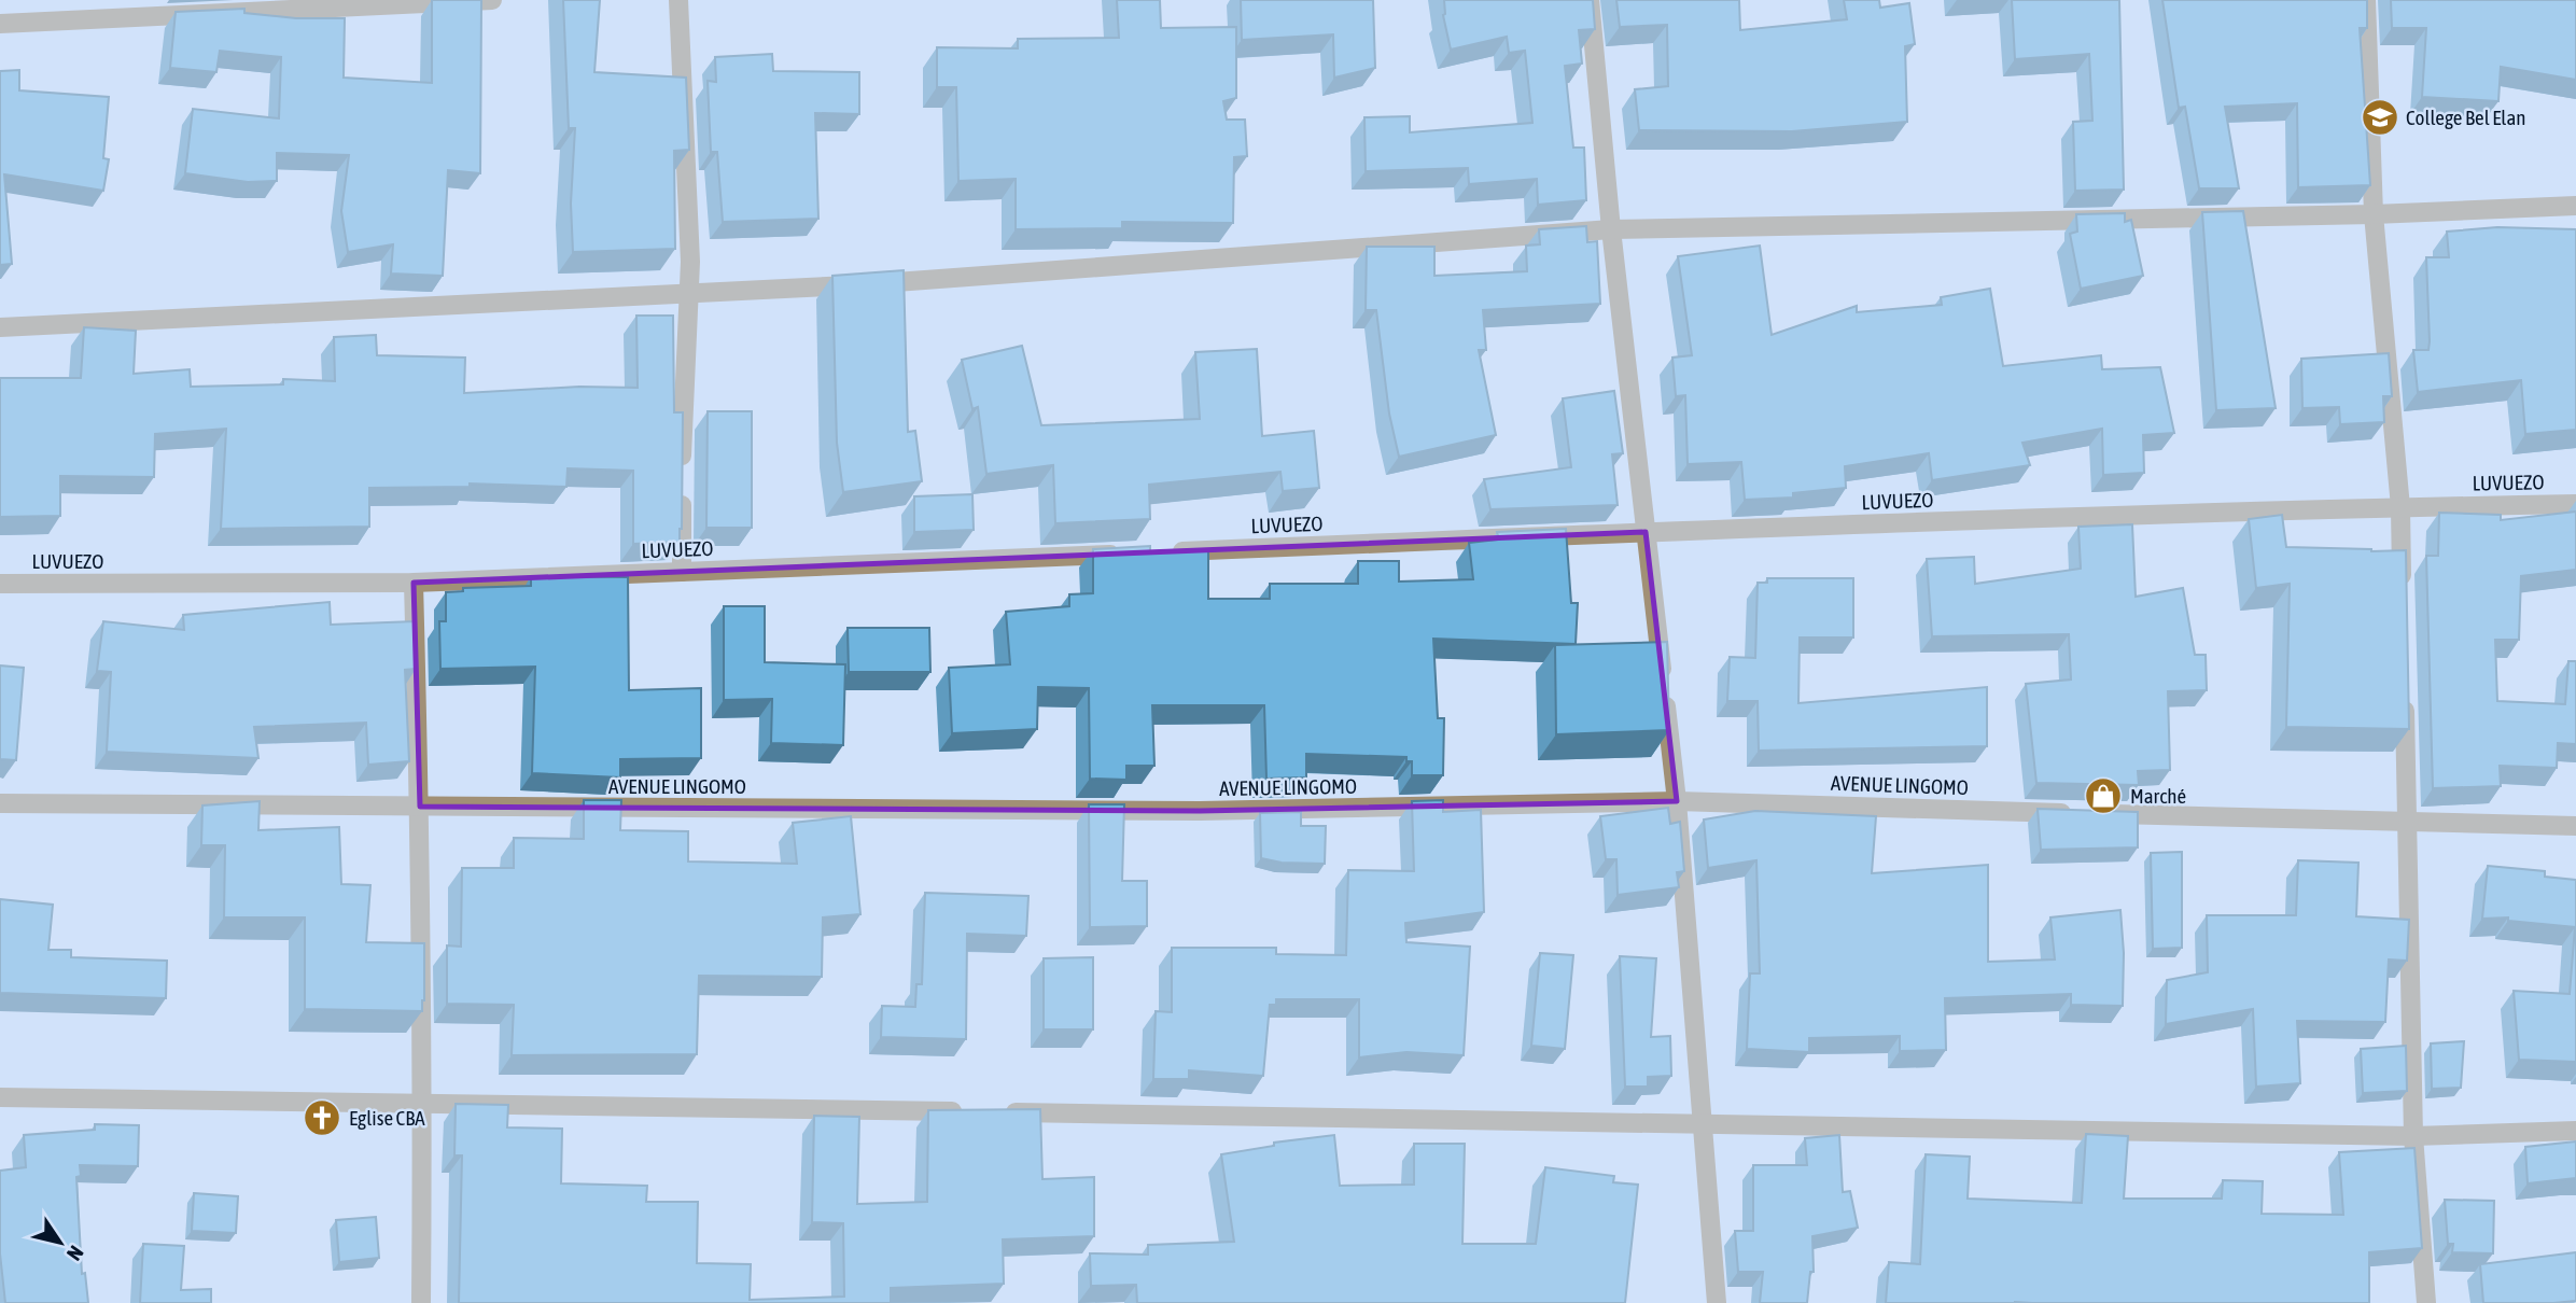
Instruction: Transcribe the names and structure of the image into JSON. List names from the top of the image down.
{
  "streets": {
    "street": ["LUVUEZO", "AVENUE LINGOMO"]
  },
  "places": {
    "school or university": ["College Bel Elan"],
    "shop": ["Marché"],
    "church": ["Eglise CBA"]
  },
  "north": "bottom right"
}
